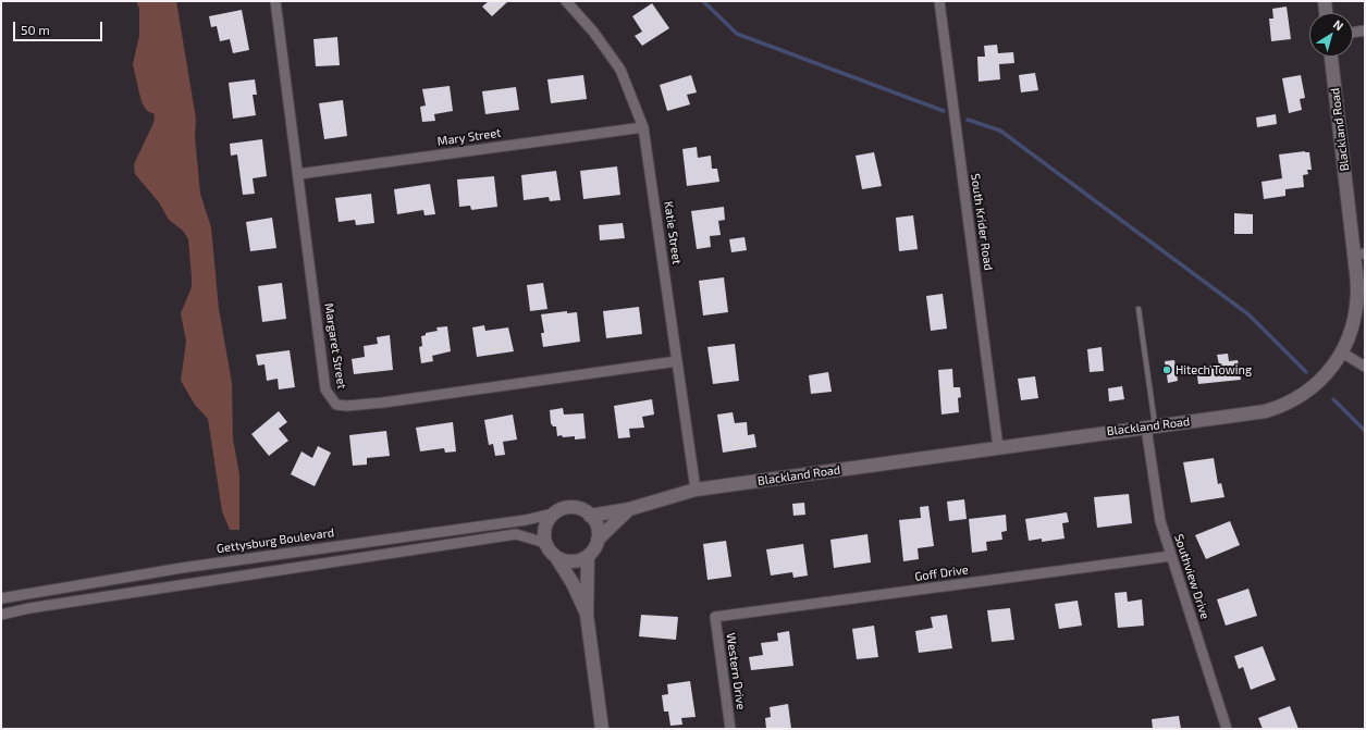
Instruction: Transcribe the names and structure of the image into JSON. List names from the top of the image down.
{
  "streets": {
    "street": [
      "Blackland Road",
      "Mary Street",
      "South Krider Road",
      "Katie Street",
      "Margaret Street",
      "Gettysburg Boulevard",
      "Goff Drive",
      "Southview Drive",
      "Western Drive"
    ]
  },
  "crossings": [
    ["Blackland Road", "South Krider Road"],
    ["Blackland Road", "Katie Street"],
    ["Blackland Road", "Gettysburg Boulevard"],
    ["Blackland Road", "Southview Drive"],
    ["Mary Street", "Katie Street"],
    ["Mary Street", "Margaret Street"],
    ["Katie Street", "Margaret Street"],
    ["Goff Drive", "Southview Drive"],
    ["Goff Drive", "Western Drive"]
  ],
  "places": ["Hitech Towing"],
  "scale_bar": "50 m",
  "north": "top right"
}
